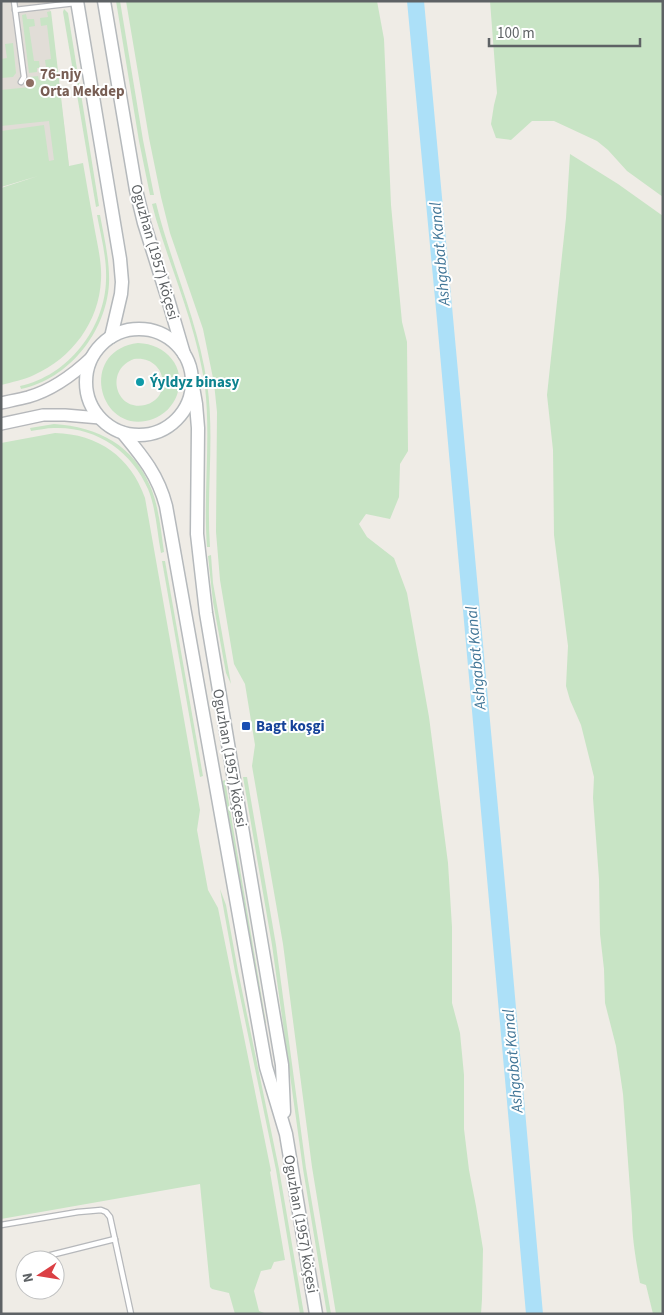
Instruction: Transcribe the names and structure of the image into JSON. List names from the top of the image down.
{
  "streets": {
    "main road": ["Oguzhan (1957) köçesi"]
  },
  "water": ["Ashgabat Kanal"],
  "places": {
    "other": ["76-njy Orta Mekdep", "Ýyldyz binasy"],
    "transit": ["Bagt koşgi"]
  },
  "scale_bar": "100 m",
  "north": "left"
}
